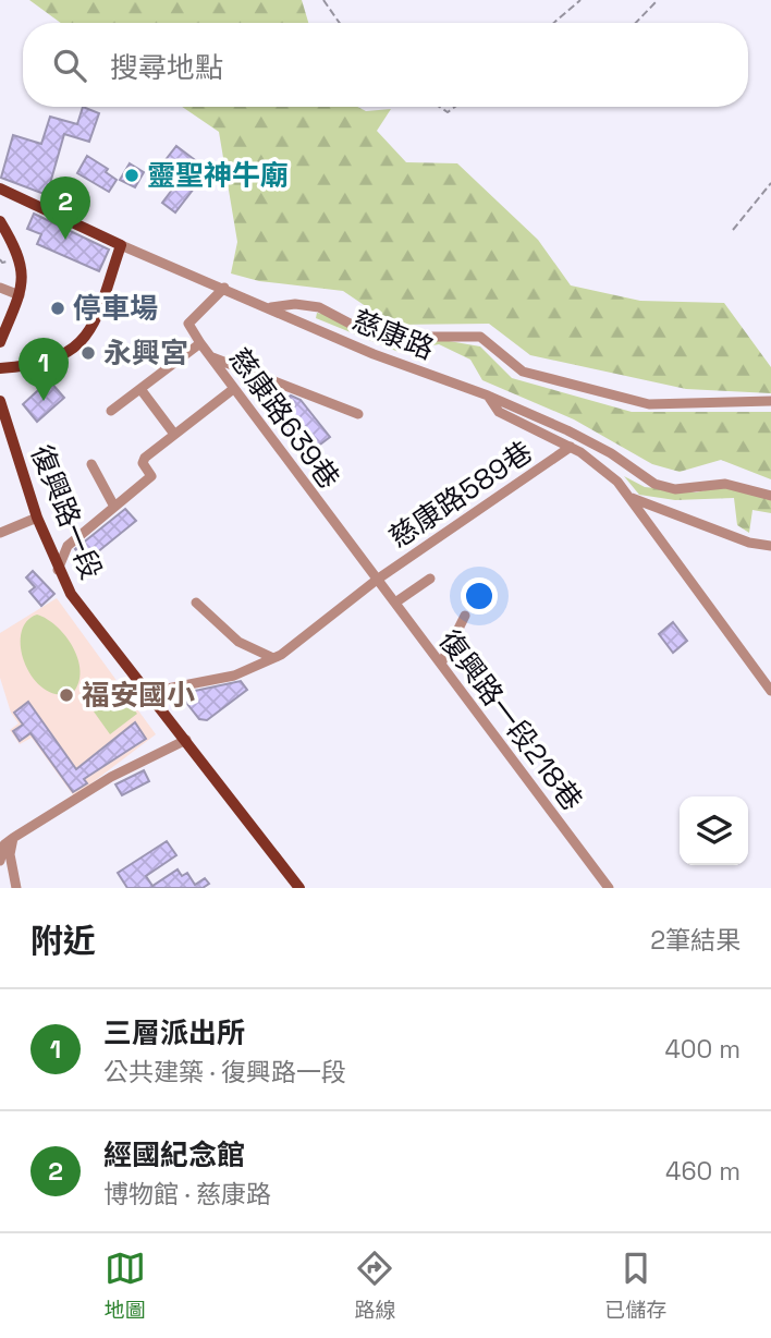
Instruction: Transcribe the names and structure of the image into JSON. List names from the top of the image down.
{
  "streets": {
    "main road": ["慈康路", "復興路一段"],
    "street": ["慈康路639巷", "慈康路589巷", "復興路一段218巷"]
  },
  "crossings": [
    ["慈康路", "慈康路639巷"],
    ["慈康路", "慈康路589巷"],
    ["慈康路639巷", "慈康路589巷"],
    ["慈康路639巷", "復興路一段218巷"],
    ["慈康路589巷", "復興路一段"],
    ["慈康路589巷", "復興路一段218巷"]
  ],
  "places": [
    "靈聖神牛廟",
    "停車場",
    "永興宮",
    "福安國小"
  ],
  "page": {
    "search": "搜尋地點",
    "pins": ["2", "1"],
    "heading": ["附近", "2筆結果"],
    "list": [
      {
        "mark": "1",
        "name": "三層派出所",
        "note": "公共建築 · 復興路一段",
        "value": "400 m"
      },
      {
        "mark": "2",
        "name": "經國紀念館",
        "note": "博物館 · 慈康路",
        "value": "460 m"
      }
    ],
    "nav": ["地圖", "路線", "已儲存"]
  }
}
